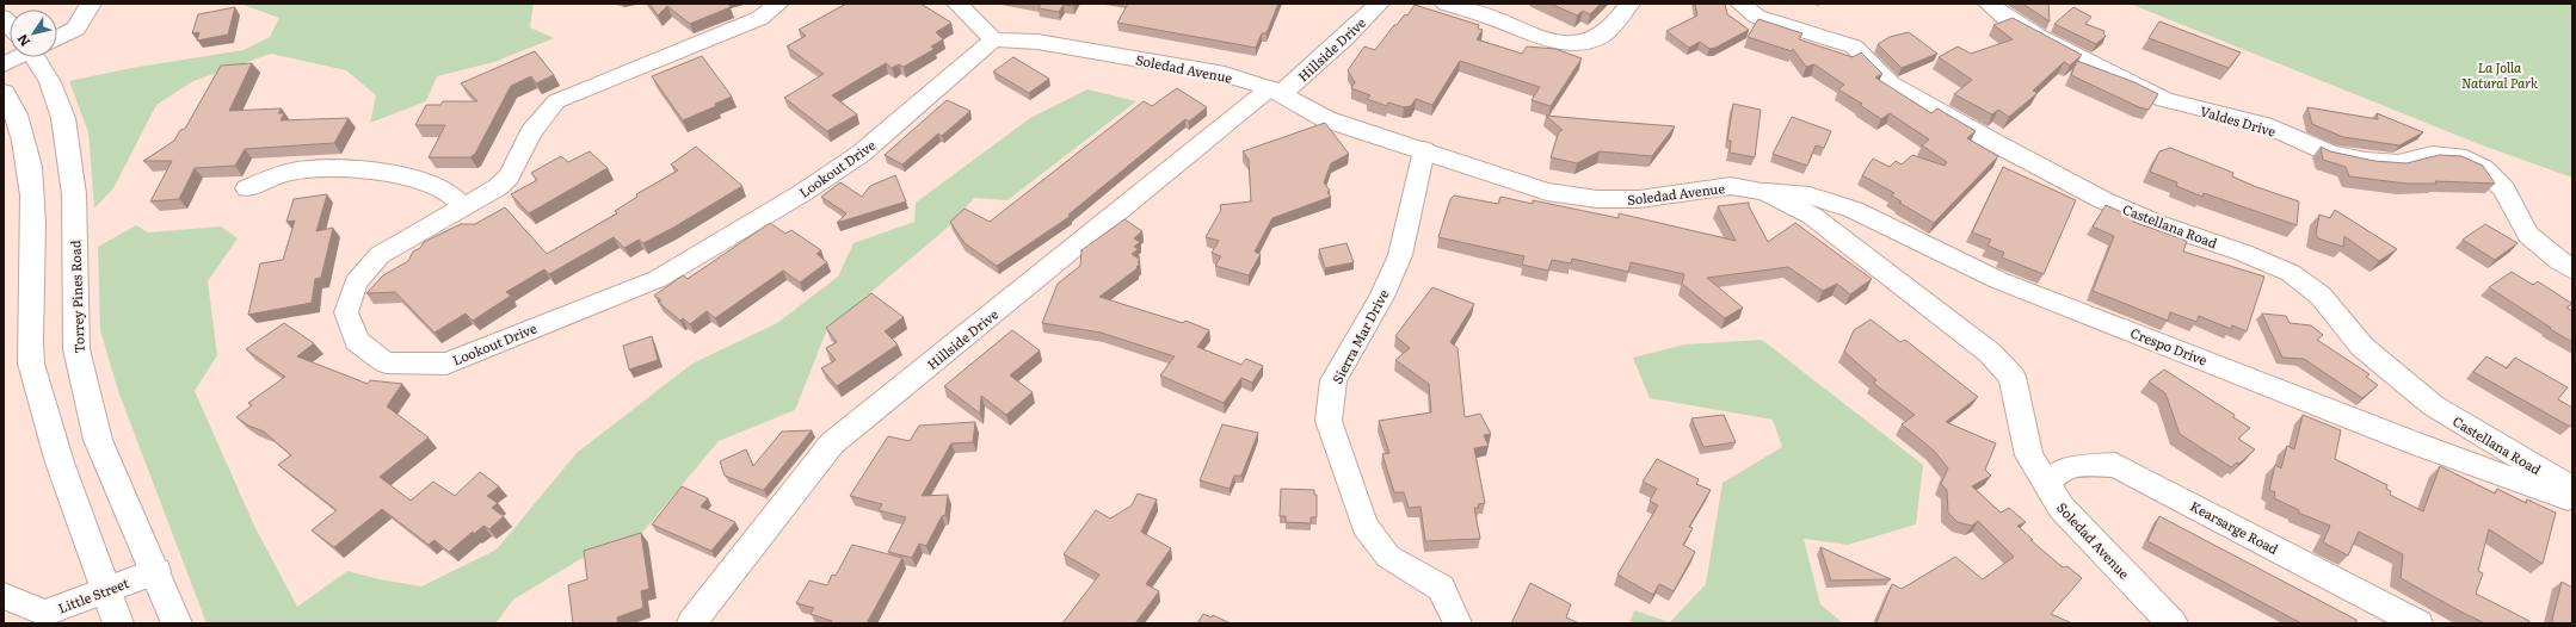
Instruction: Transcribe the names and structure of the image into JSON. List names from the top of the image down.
{
  "streets": {
    "main road": ["Hillside Drive", "Soledad Avenue", "Torrey Pines Road"],
    "street": [
      "Valdes Drive",
      "Lookout Drive",
      "Castellana Road",
      "Sierra Mar Drive",
      "Crespo Drive",
      "Kearsarge Road",
      "Little Street"
    ]
  },
  "crossings": [
    ["Hillside Drive", "Soledad Avenue"],
    ["Soledad Avenue", "Lookout Drive"],
    ["Soledad Avenue", "Sierra Mar Drive"],
    ["Soledad Avenue", "Crespo Drive"],
    ["Soledad Avenue", "Kearsarge Road"],
    ["Torrey Pines Road", "Little Street"]
  ],
  "parks": ["La Jolla Natural Park"],
  "north": "bottom left"
}
